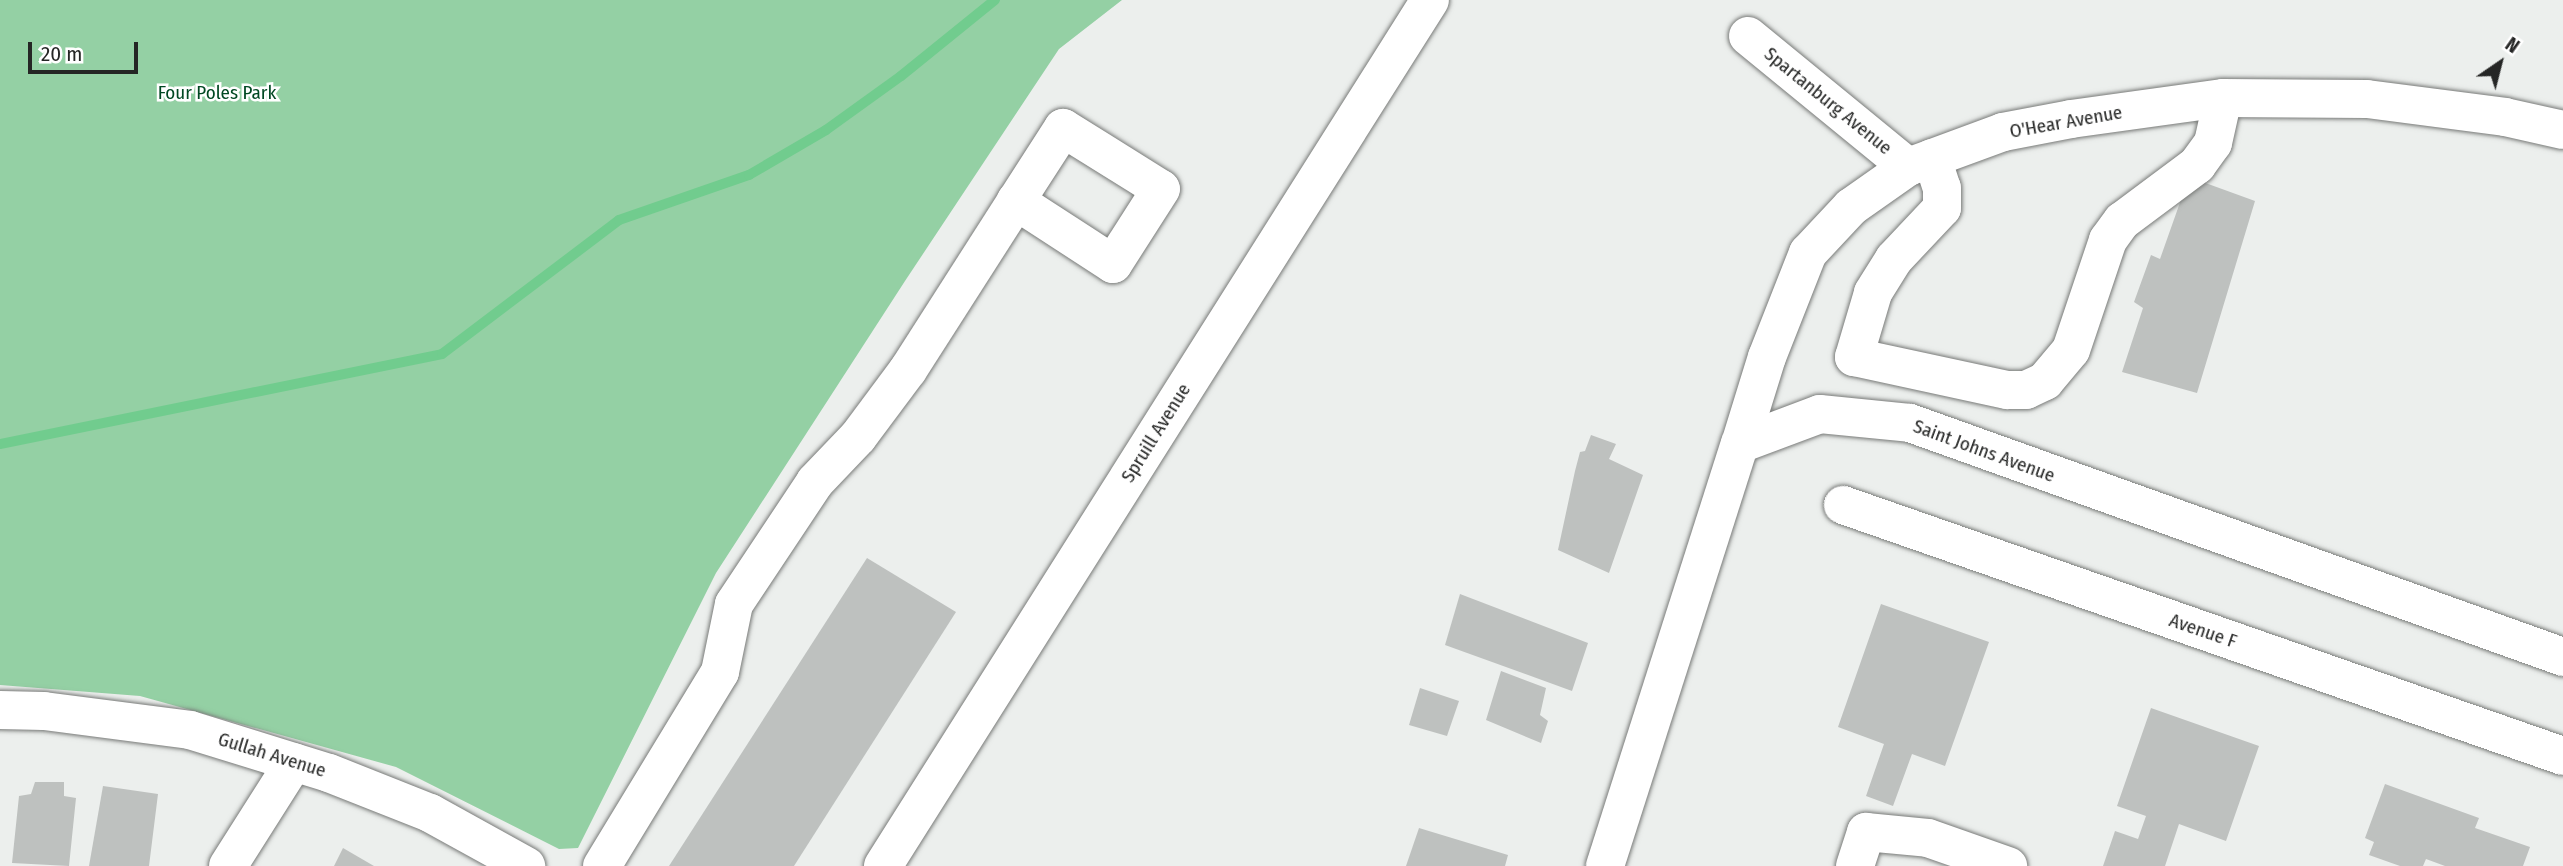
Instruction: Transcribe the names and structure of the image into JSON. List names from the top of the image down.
{
  "streets": {
    "street": [
      "Spartanburg Avenue",
      "O'Hear Avenue",
      "Spruill Avenue",
      "Saint Johns Avenue",
      "Avenue F",
      "Gullah Avenue"
    ]
  },
  "crossings": [
    ["Spartanburg Avenue", "O'Hear Avenue"],
    ["O'Hear Avenue", "Saint Johns Avenue"]
  ],
  "parks": ["Four Poles Park"],
  "scale_bar": "20 m",
  "north": "top right"
}
